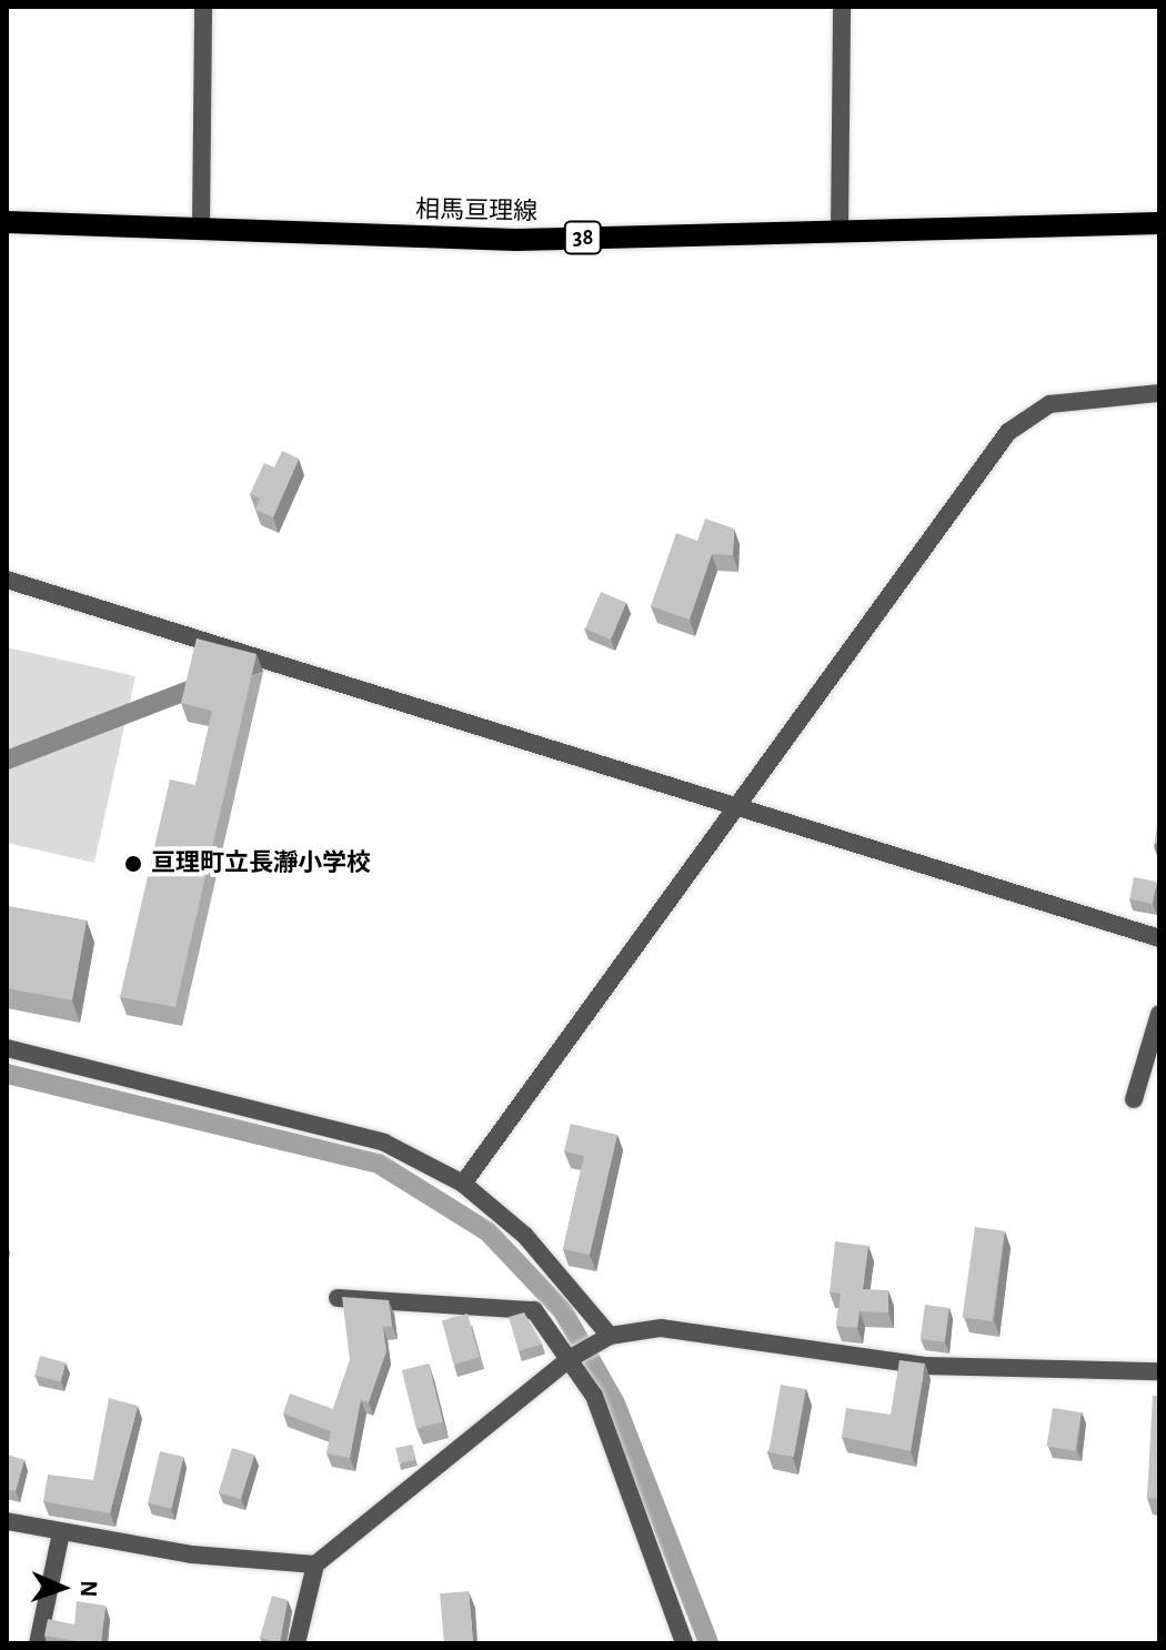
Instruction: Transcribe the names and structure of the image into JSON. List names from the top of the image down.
{
  "streets": {
    "main road": ["相馬亘理線", "38"]
  },
  "places": ["亘理町立長瀞小学校"],
  "north": "right"
}
